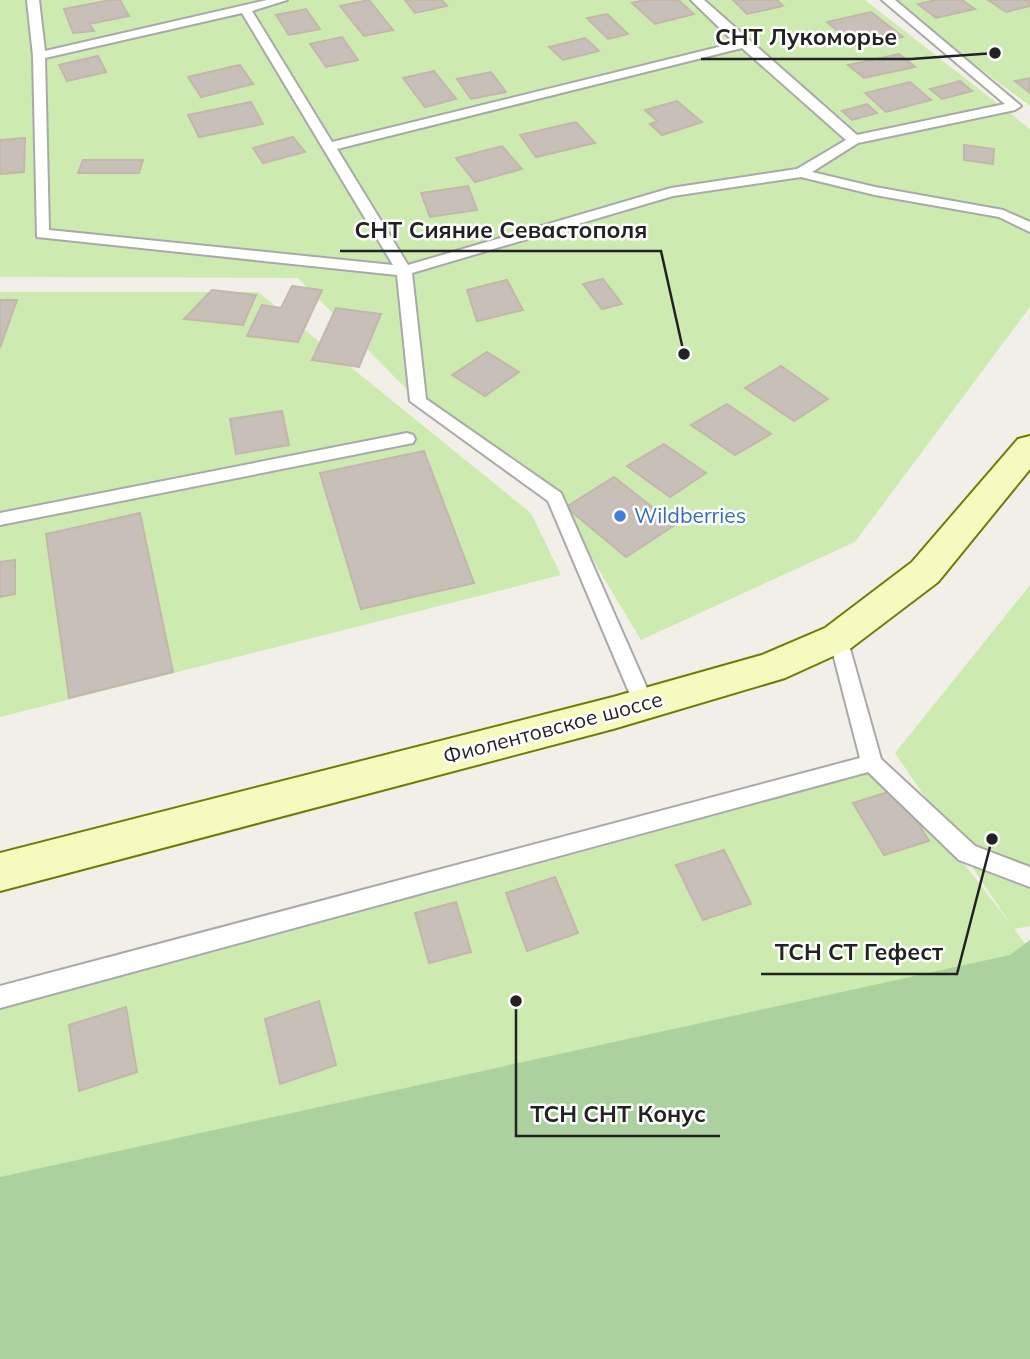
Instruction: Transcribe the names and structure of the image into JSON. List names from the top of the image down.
{
  "streets": {
    "main road": ["Фиолентовское шоссе"]
  },
  "places": [
    "СНТ Лукоморье",
    "СНТ Сияние Севастополя",
    "Wildberries",
    "ТСН СТ Гефест",
    "ТСН СНТ Конус"
  ]
}
